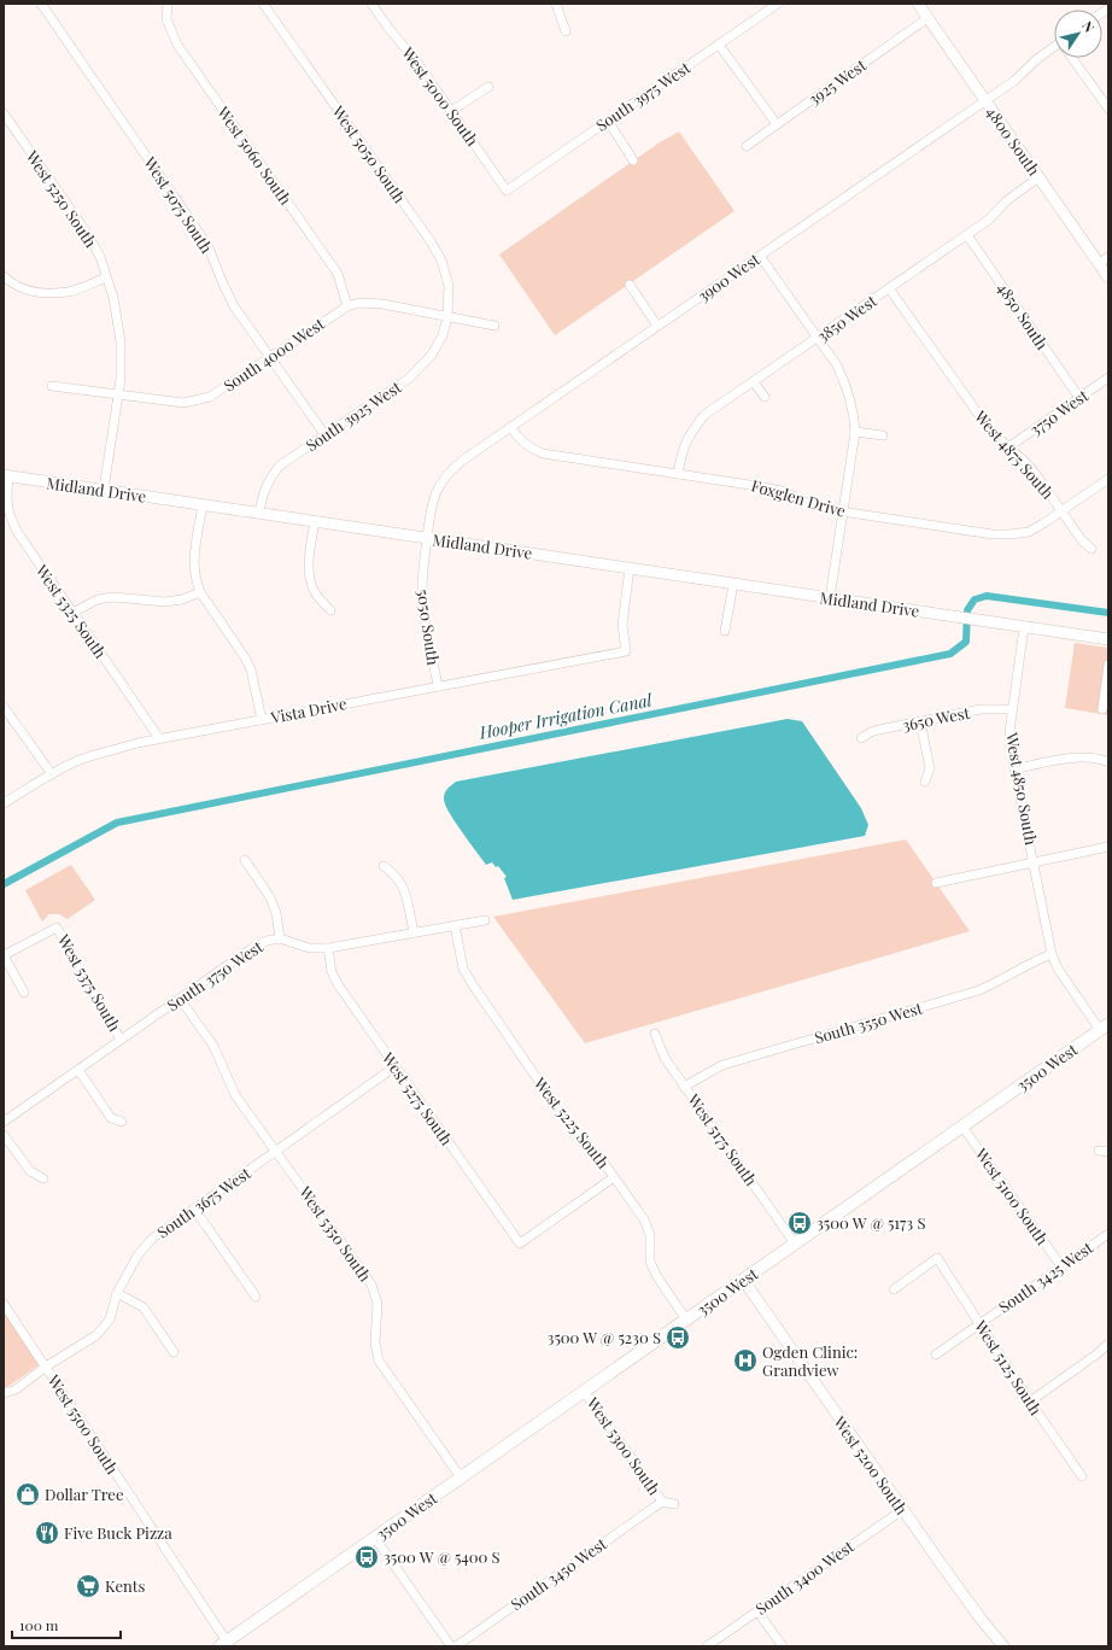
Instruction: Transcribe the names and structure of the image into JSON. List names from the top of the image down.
{
  "streets": {
    "main road": ["3500 West"],
    "street": [
      "3925 West",
      "West 5000 South",
      "South 3975 West",
      "4800 South",
      "West 5050 South",
      "West 5060 South",
      "West 5250 South",
      "West 5075 South",
      "3900 West",
      "4850 South",
      "3850 West",
      "South 4000 West",
      "3750 West",
      "South 3925 West",
      "West 4875 South",
      "Midland Drive",
      "Foxglen Drive",
      "West 5325 South",
      "5050 South",
      "Vista Drive",
      "3650 West",
      "West 4850 South",
      "South 3750 West",
      "West 5375 South",
      "South 3550 West",
      "West 5275 South",
      "West 5225 South",
      "West 5175 South",
      "West 5100 South",
      "South 3675 West",
      "West 5350 South",
      "South 3425 West",
      "West 5125 South",
      "West 5500 South",
      "West 5300 South",
      "West 5200 South",
      "South 3450 West",
      "South 3400 West"
    ]
  },
  "crossings": [
    ["3925 West", "4800 South"],
    ["West 5000 South", "South 3975 West"],
    ["4800 South", "3900 West"],
    ["4800 South", "3850 West"],
    ["West 5050 South", "South 4000 West"],
    ["West 5050 South", "South 3925 West"],
    ["West 5060 South", "South 4000 West"],
    ["West 5250 South", "South 4000 West"],
    ["West 5250 South", "Midland Drive"],
    ["West 5075 South", "South 4000 West"],
    ["West 5075 South", "South 3925 West"],
    ["3900 West", "Midland Drive"],
    ["3900 West", "Foxglen Drive"],
    ["3900 West", "5050 South"],
    ["4850 South", "3850 West"],
    ["4850 South", "3750 West"],
    ["3850 West", "West 4875 South"],
    ["3850 West", "Foxglen Drive"],
    ["South 4000 West", "South 3925 West"],
    ["3750 West", "West 4875 South"],
    ["South 3925 West", "Midland Drive"],
    ["West 4875 South", "Foxglen Drive"],
    ["Midland Drive", "West 5325 South"],
    ["Midland Drive", "5050 South"],
    ["Midland Drive", "Vista Drive"],
    ["Midland Drive", "West 4850 South"],
    ["West 5325 South", "Vista Drive"],
    ["5050 South", "Vista Drive"],
    ["3650 West", "West 4850 South"],
    ["West 4850 South", "South 3550 West"],
    ["South 3750 West", "West 5375 South"],
    ["South 3750 West", "West 5275 South"],
    ["South 3750 West", "West 5225 South"],
    ["South 3750 West", "West 5350 South"],
    ["South 3550 West", "West 5175 South"],
    ["3500 West", "West 5225 South"],
    ["3500 West", "West 5175 South"],
    ["3500 West", "West 5100 South"],
    ["3500 West", "West 5350 South"],
    ["3500 West", "West 5500 South"],
    ["3500 West", "West 5300 South"],
    ["3500 West", "West 5200 South"],
    ["West 5275 South", "West 5225 South"],
    ["West 5275 South", "South 3675 West"],
    ["West 5100 South", "South 3425 West"],
    ["South 3675 West", "West 5350 South"],
    ["South 3675 West", "West 5500 South"],
    ["South 3425 West", "West 5125 South"],
    ["West 5300 South", "South 3450 West"],
    ["West 5200 South", "South 3400 West"]
  ],
  "water": ["Hooper Irrigation Canal"],
  "places": {
    "bus stop": ["3500 W @ 5173 S", "3500 W @ 5230 S", "3500 W @ 5400 S"],
    "hospital": ["Ogden Clinic: Grandview"],
    "shop": ["Dollar Tree"],
    "restaurant": ["Five Buck Pizza"],
    "supermarket": ["Kents"]
  },
  "scale_bar": "100 m",
  "north": "top right"
}
